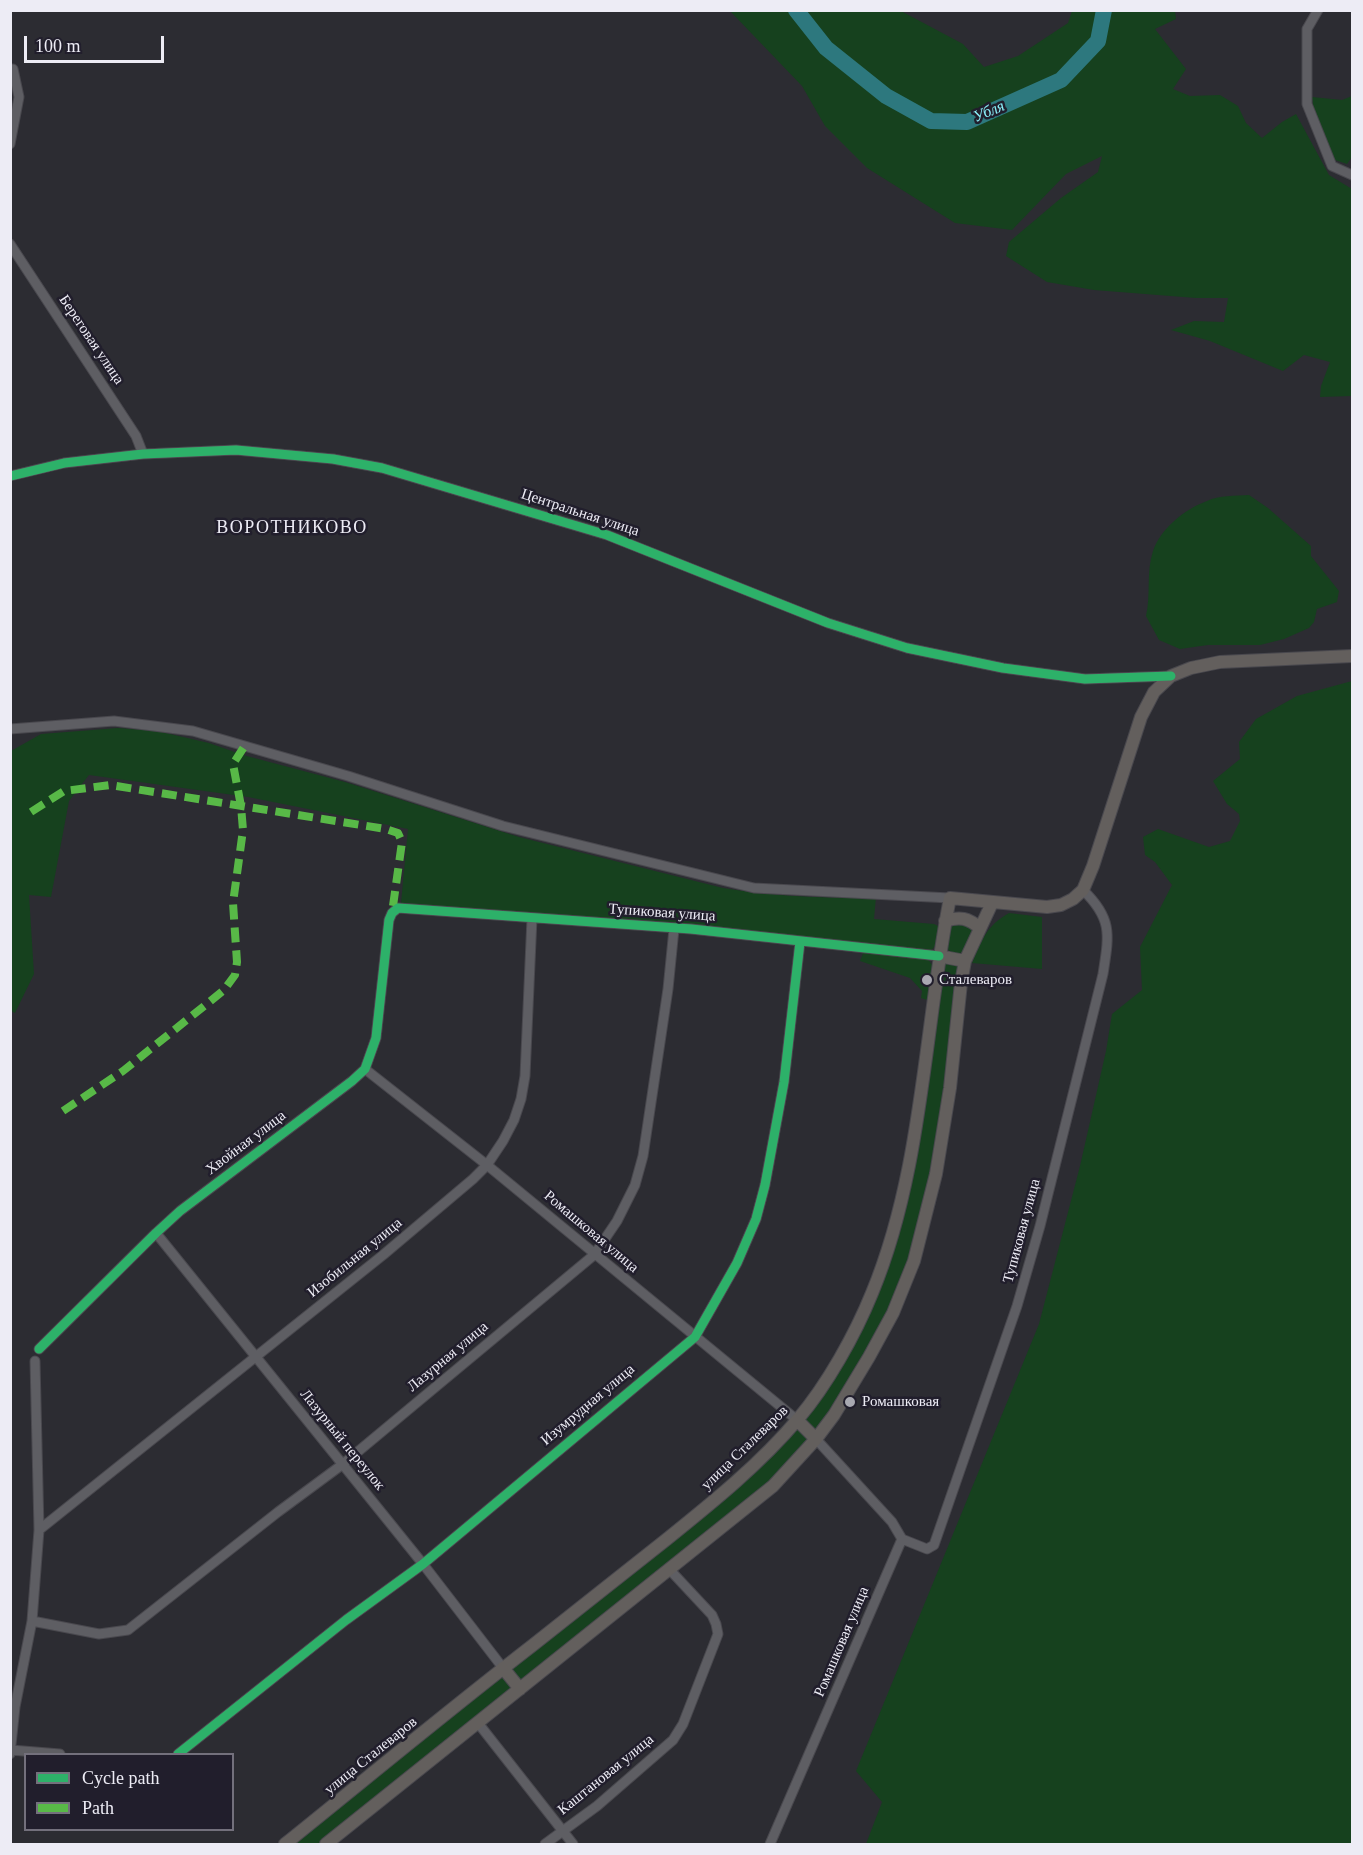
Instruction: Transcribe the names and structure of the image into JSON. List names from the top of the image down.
{
  "streets": {
    "main road": ["улица Сталеваров"],
    "street": [
      "Береговая улица",
      "Центральная улица",
      "Тупиковая улица",
      "Хвойная улица",
      "Ромашковая улица",
      "Изобильная улица",
      "Лазурная улица",
      "Изумрудная улица",
      "Лазурный переулок",
      "Каштановая улица"
    ]
  },
  "crossings": [
    ["Береговая улица", "Центральная улица"],
    ["Тупиковая улица", "Хвойная улица"],
    ["Тупиковая улица", "Ромашковая улица"],
    ["Тупиковая улица", "Изобильная улица"],
    ["Тупиковая улица", "Лазурная улица"],
    ["Тупиковая улица", "Изумрудная улица"],
    ["Тупиковая улица", "улица Сталеваров"],
    ["Хвойная улица", "Ромашковая улица"],
    ["Хвойная улица", "Лазурный переулок"],
    ["Ромашковая улица", "Изобильная улица"],
    ["Ромашковая улица", "Лазурная улица"],
    ["Ромашковая улица", "Изумрудная улица"],
    ["Ромашковая улица", "улица Сталеваров"],
    ["Изобильная улица", "Лазурный переулок"],
    ["Лазурная улица", "Лазурный переулок"],
    ["Изумрудная улица", "Лазурный переулок"],
    ["Лазурный переулок", "улица Сталеваров"]
  ],
  "districts": ["ВОРОТНИКОВО"],
  "water": ["Убля"],
  "places": ["Сталеваров", "Ромашковая"],
  "legend": ["Cycle path", "Path"],
  "scale_bar": "100 m"
}
